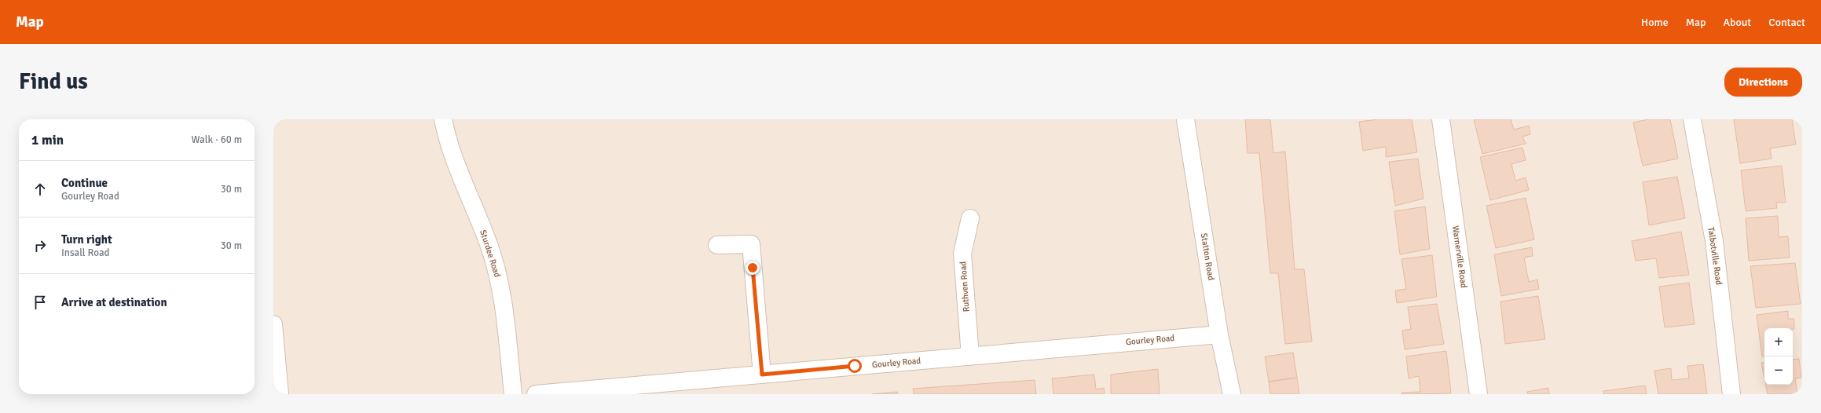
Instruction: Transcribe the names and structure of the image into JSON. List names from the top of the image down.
{
  "streets": {
    "street": [
      "Sturdee Road",
      "Talbotville Road",
      "Statton Road",
      "Warnerville Road",
      "Ruthven Road",
      "Gourley Road"
    ]
  },
  "crossings": [
    ["Statton Road", "Gourley Road"],
    ["Ruthven Road", "Gourley Road"]
  ],
  "page": {
    "header": "Map",
    "nav": [
      "Home",
      "Map",
      "About",
      "Contact"
    ],
    "buttons": "Directions",
    "title": "Find us",
    "heading": ["1 min", "Walk · 60 m"],
    "list": [
      ["Continue", "Gourley Road", "30 m"],
      ["Turn right", "Insall Road", "30 m"],
      "Arrive at destination"
    ],
    "map_buttons": ["+", "−"]
  }
}
